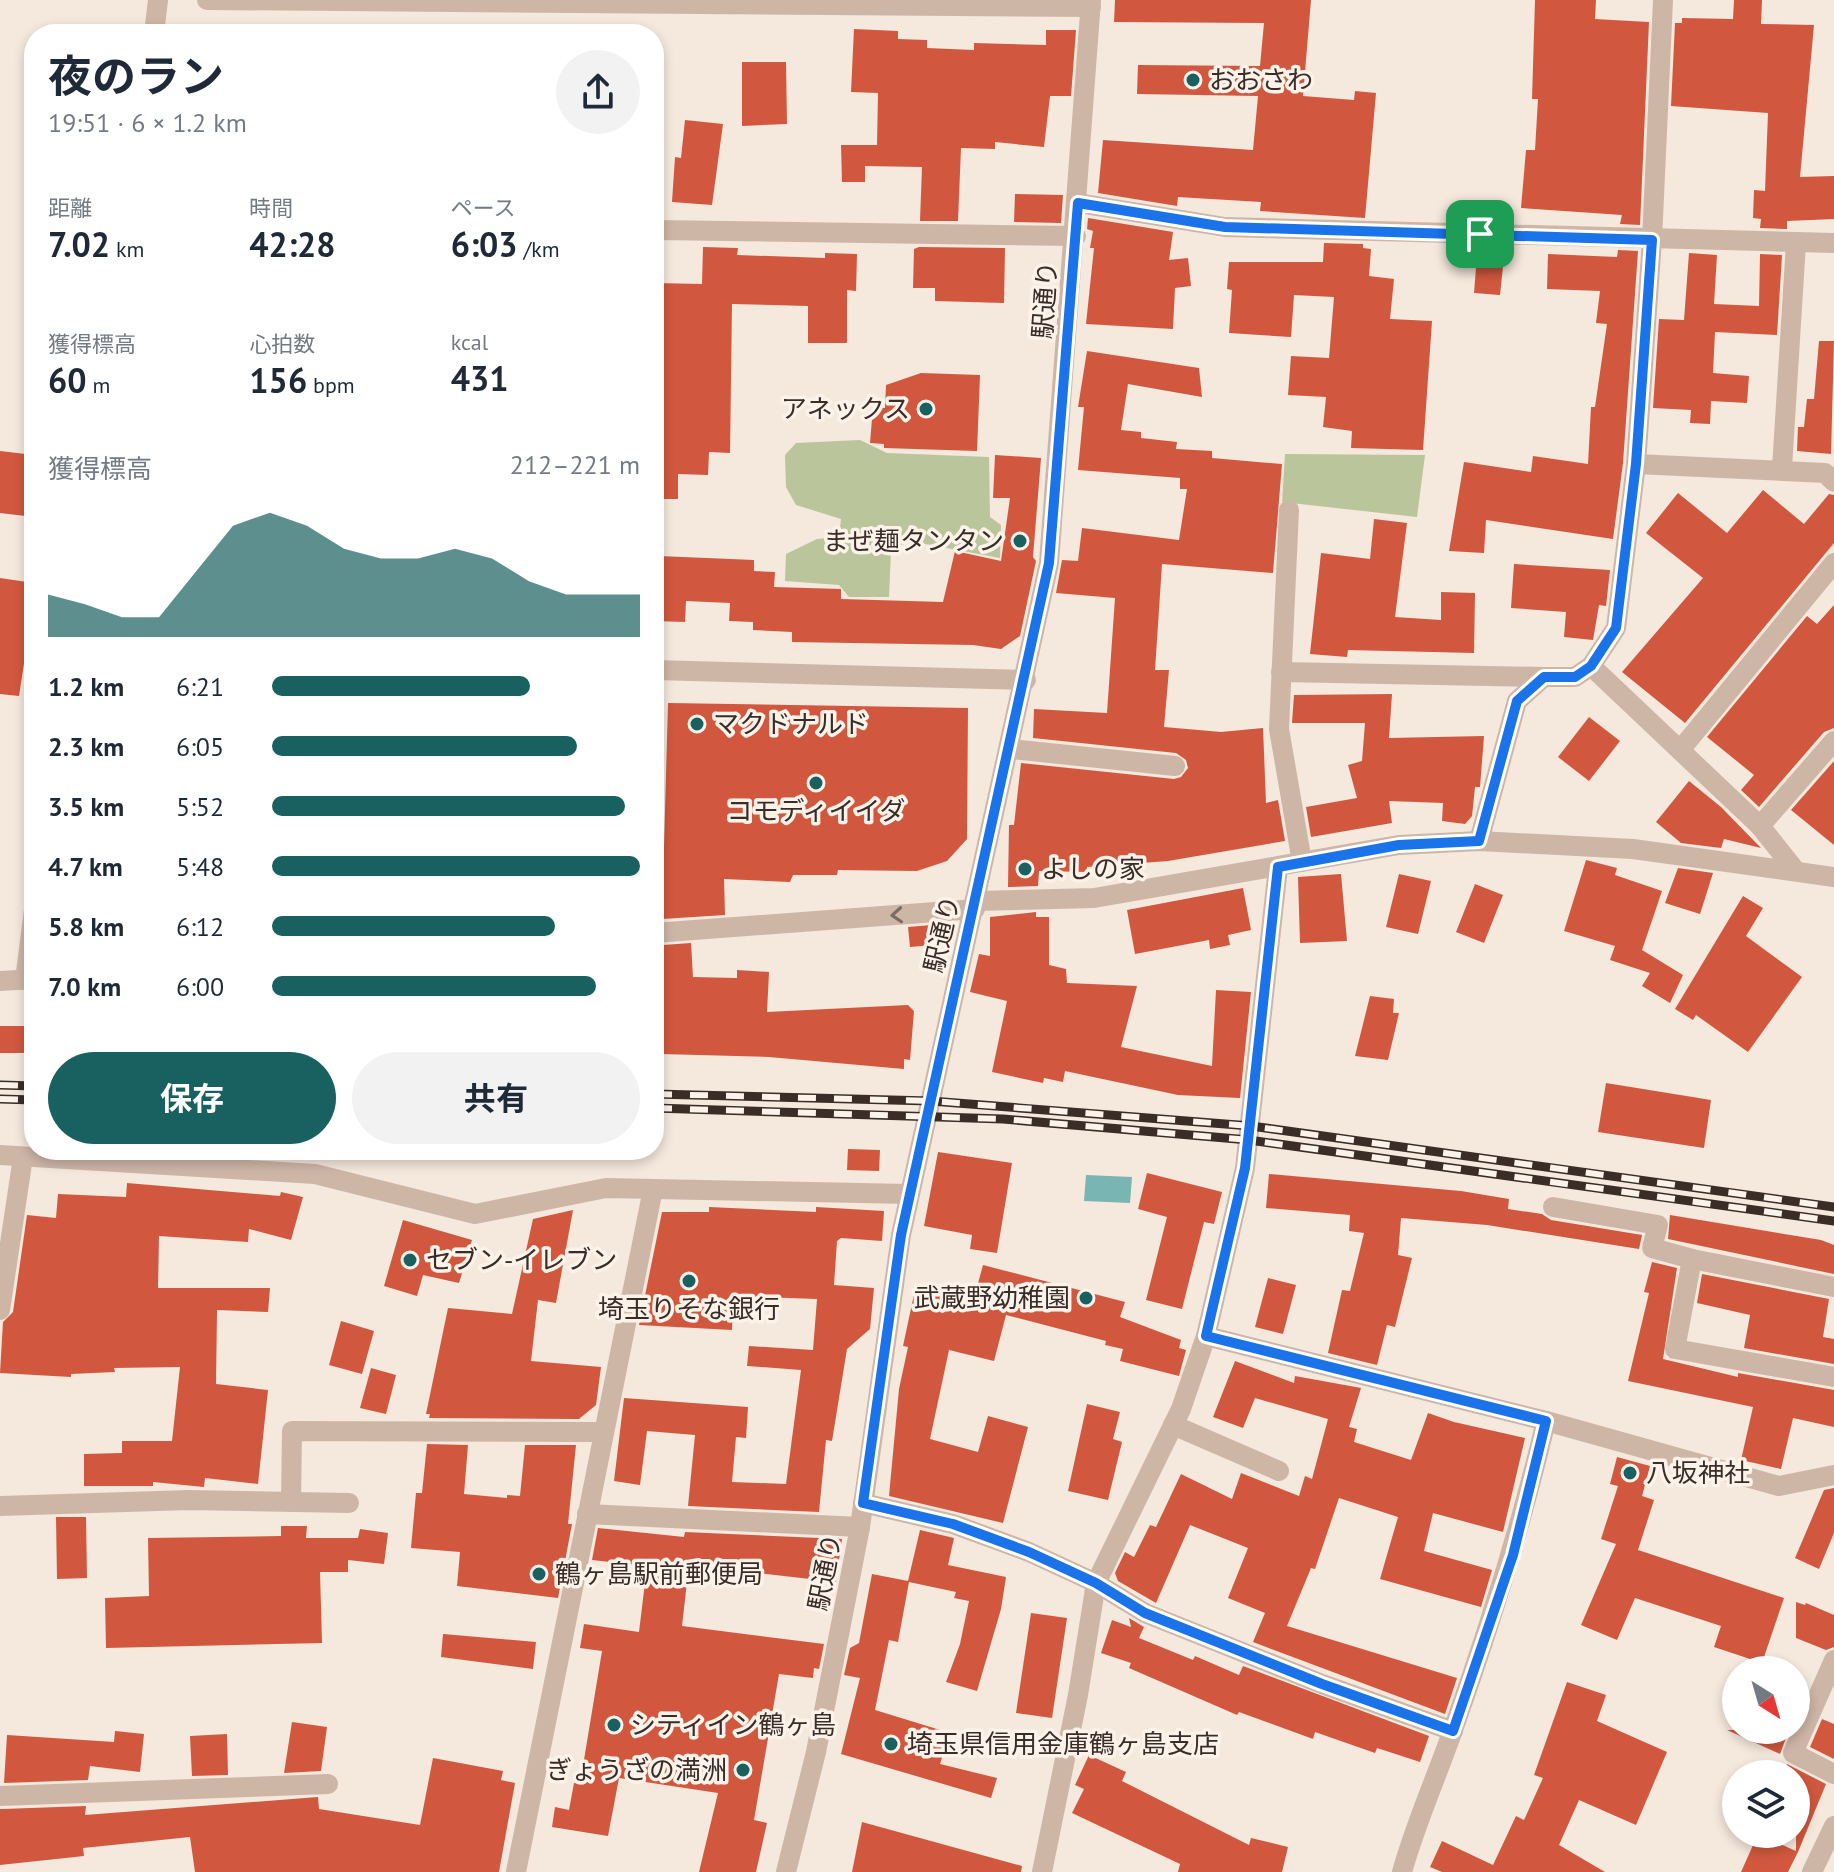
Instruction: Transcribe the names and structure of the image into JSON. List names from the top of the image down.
{
  "streets": {
    "street": ["駅通り"]
  },
  "places": [
    "おおさわ",
    "アネックス",
    "まぜ麺タンタン",
    "マクドナルド",
    "コモディイイダ",
    "よしの家",
    "セブン-イレブン",
    "埼玉りそな銀行",
    "武蔵野幼稚園",
    "八坂神社",
    "鶴ヶ島駅前郵便局",
    "シティイン鶴ヶ島",
    "埼玉県信用金庫鶴ヶ島支店",
    "ぎょうざの満洲"
  ],
  "north": "bottom right",
  "page": {
    "heading": ["夜のラン", "19:51 · 6 × 1.2 km"],
    "stats": [
      ["距離", "7.02 km"],
      ["時間", "42:28"],
      ["ペース", "6:03 /km"],
      ["獲得標高", "60 m"],
      ["心拍数", "156 bpm"],
      ["kcal", "431"]
    ],
    "chart": ["獲得標高", "212–221 m"],
    "list": [
      {
        "name": "1.2 km",
        "note": "6:21"
      },
      {
        "name": "2.3 km",
        "note": "6:05"
      },
      {
        "name": "3.5 km",
        "note": "5:52"
      },
      {
        "name": "4.7 km",
        "note": "5:48"
      },
      {
        "name": "5.8 km",
        "note": "6:12"
      },
      {
        "name": "7.0 km",
        "note": "6:00"
      }
    ],
    "buttons": ["保存", "共有"]
  }
}
